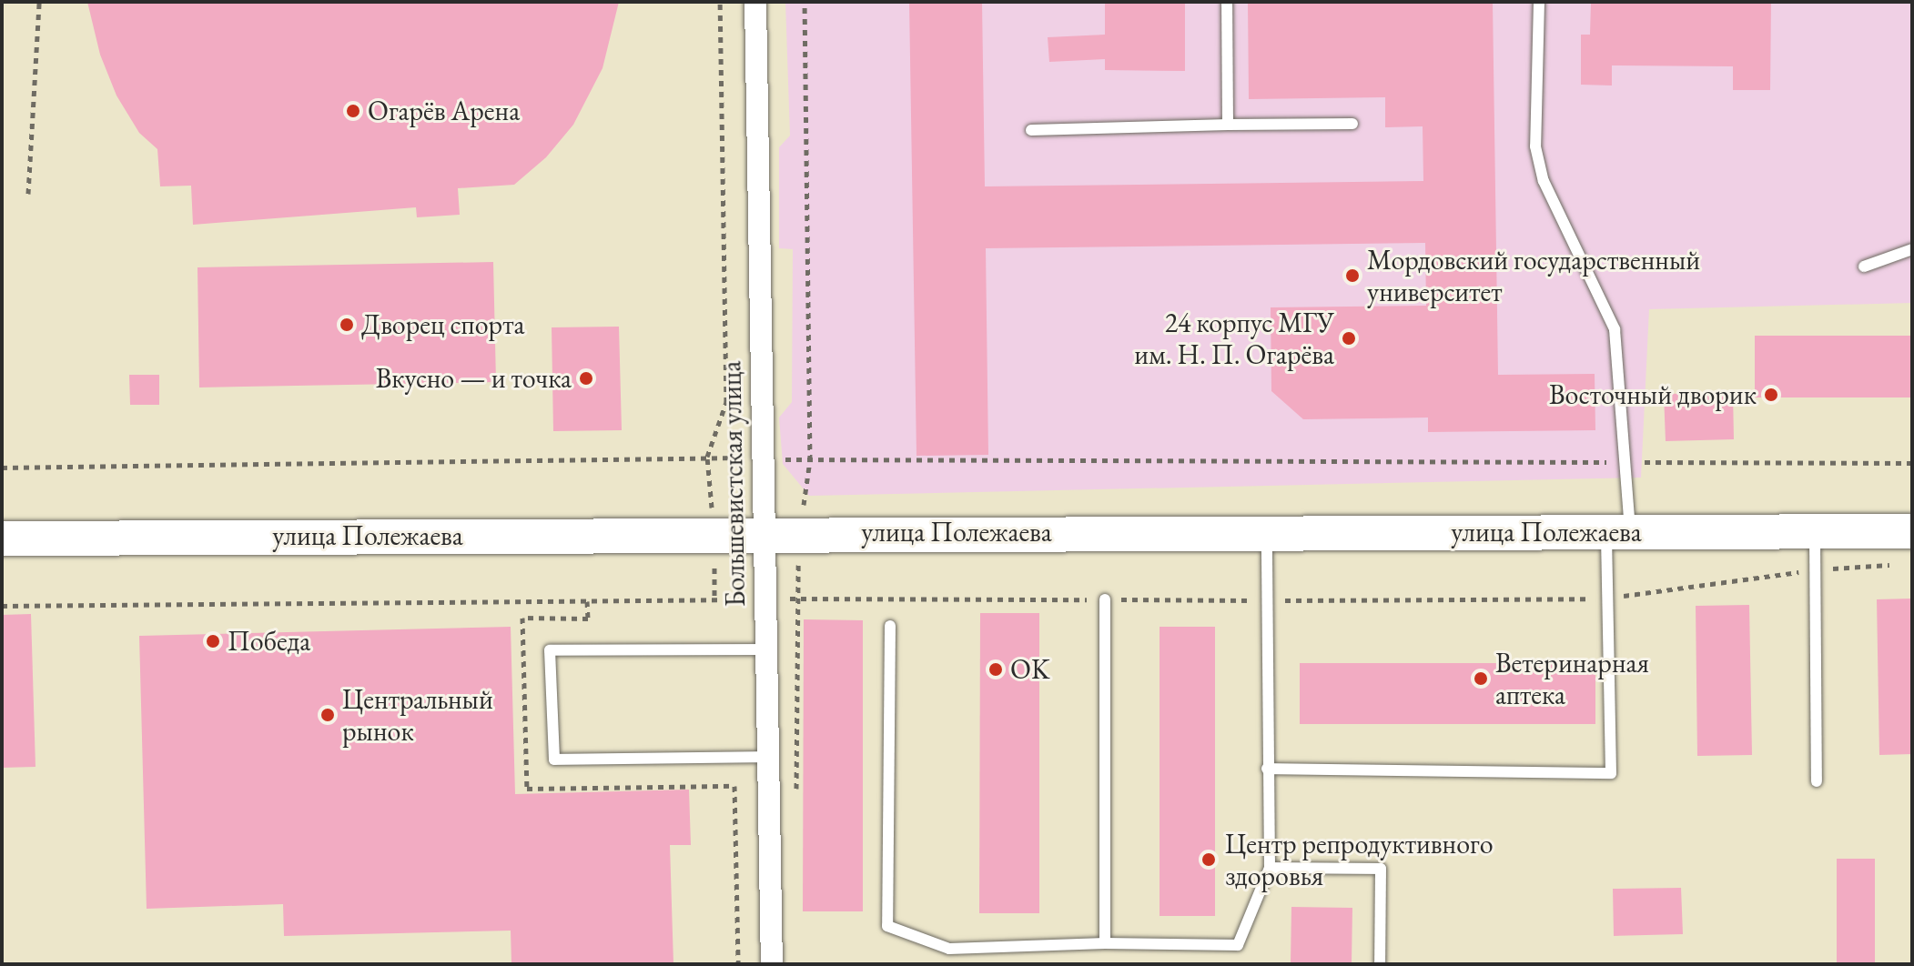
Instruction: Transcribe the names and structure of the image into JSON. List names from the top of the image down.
{
  "streets": {
    "main road": ["улица Полежаева"],
    "street": ["Большевистская улица"]
  },
  "crossings": [
    ["Большевистская улица", "улица Полежаева"]
  ],
  "places": [
    "Огарёв Арена",
    "Мордовский государственный университет",
    "Дворец cпорта",
    "24 корпус МГУ им. Н. П. Огарёва",
    "Вкусно — и точка",
    "Восточный дворик",
    "Победа",
    "OK",
    "Ветеринарная аптека",
    "Центральный рынок",
    "Центр репродуктивного здоровья"
  ]
}
